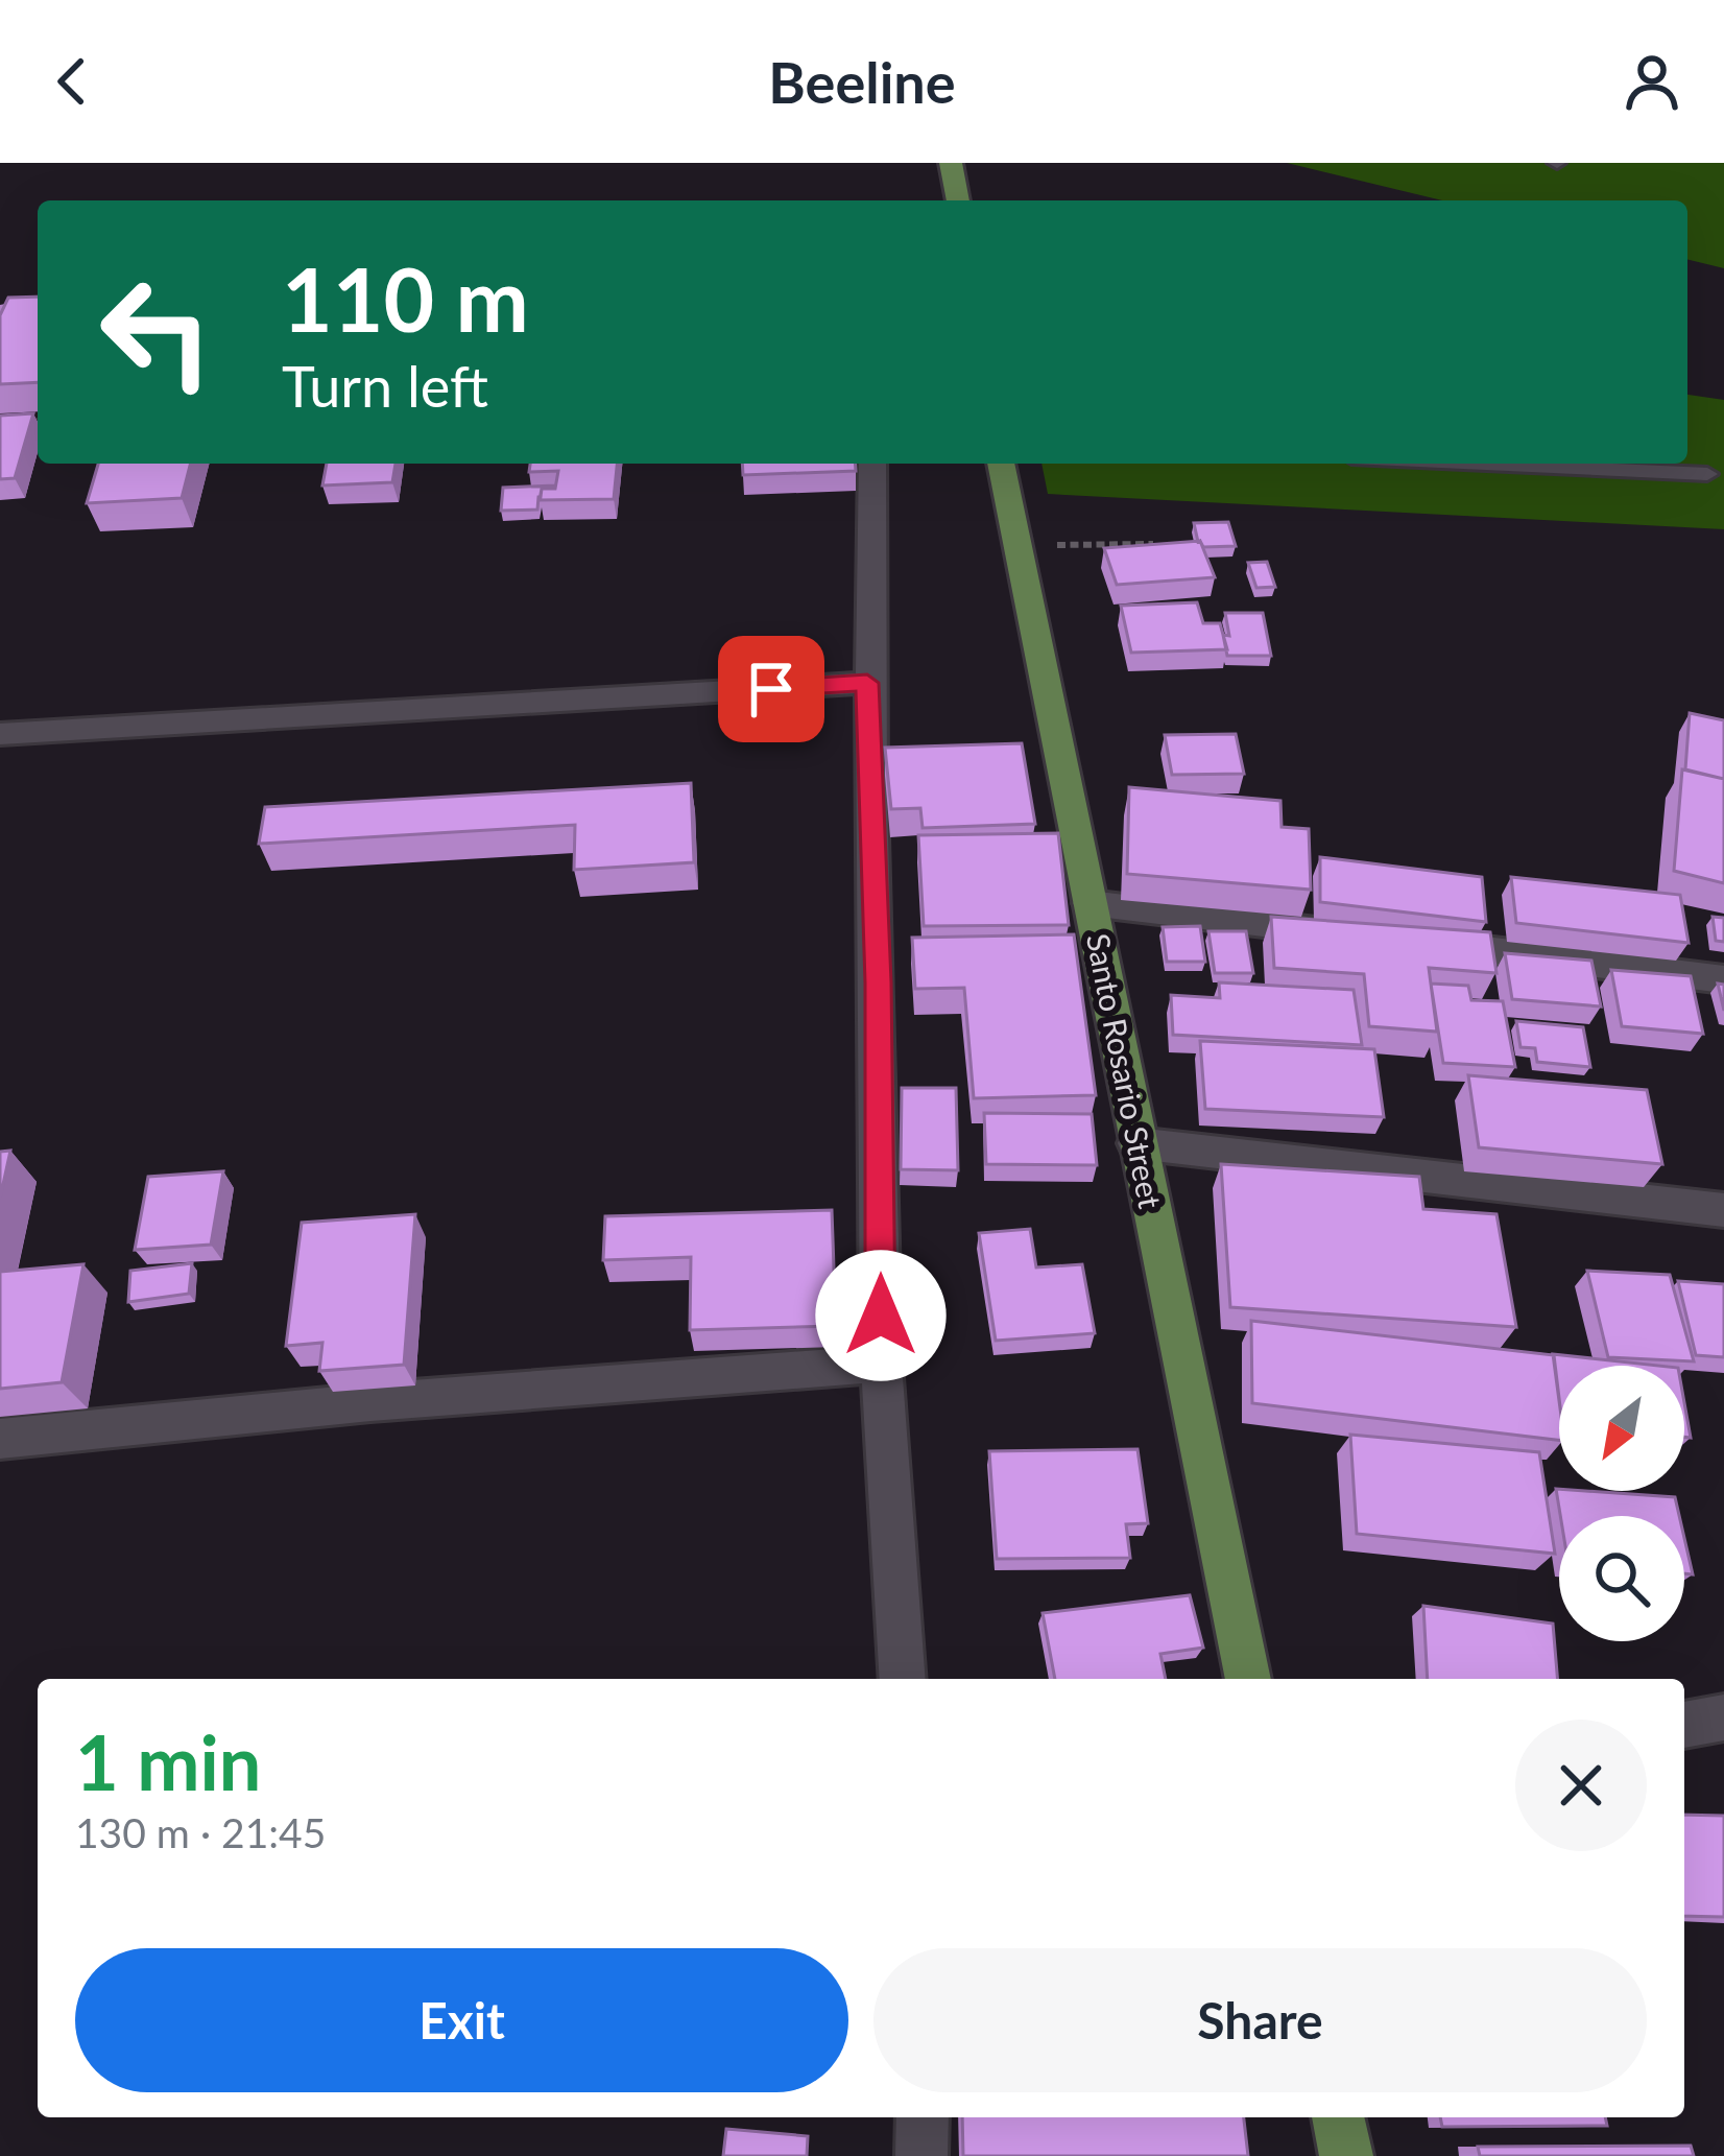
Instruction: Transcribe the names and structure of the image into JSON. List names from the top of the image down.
{
  "streets": {
    "main road": ["Santo Rosario Street"]
  },
  "north": "bottom left",
  "page": {
    "header": "Beeline",
    "turn": ["110 m", "Turn left"],
    "heading": ["1 min", "130 m · 21:45"],
    "buttons": ["Exit", "Share"]
  }
}
